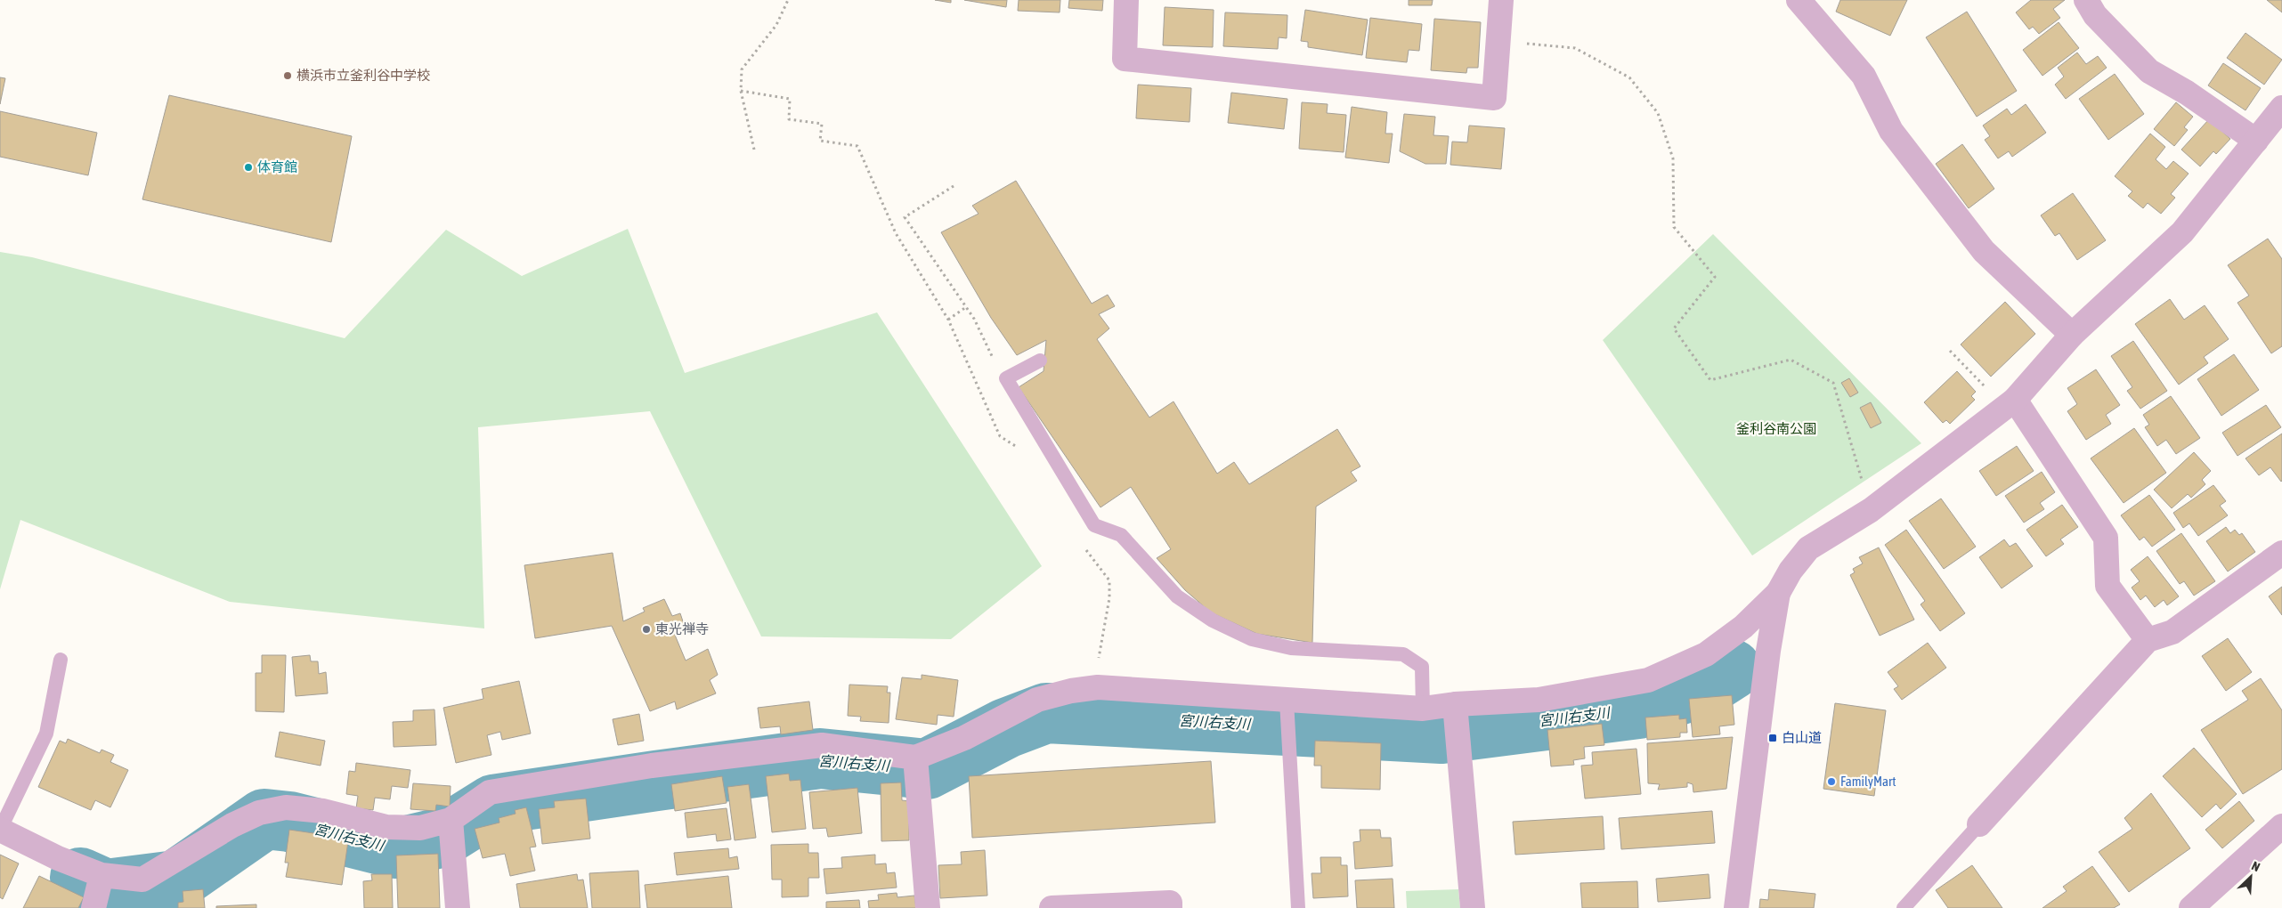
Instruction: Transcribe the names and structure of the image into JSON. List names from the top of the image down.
{
  "water": ["宮川右支川"],
  "parks": ["釜利谷南公園"],
  "places": {
    "other": [
      "横浜市立釜利谷中学校",
      "体育館",
      "東光禅寺",
      "FamilyMart"
    ],
    "transit": ["白山道"]
  },
  "north": "top right"
}
